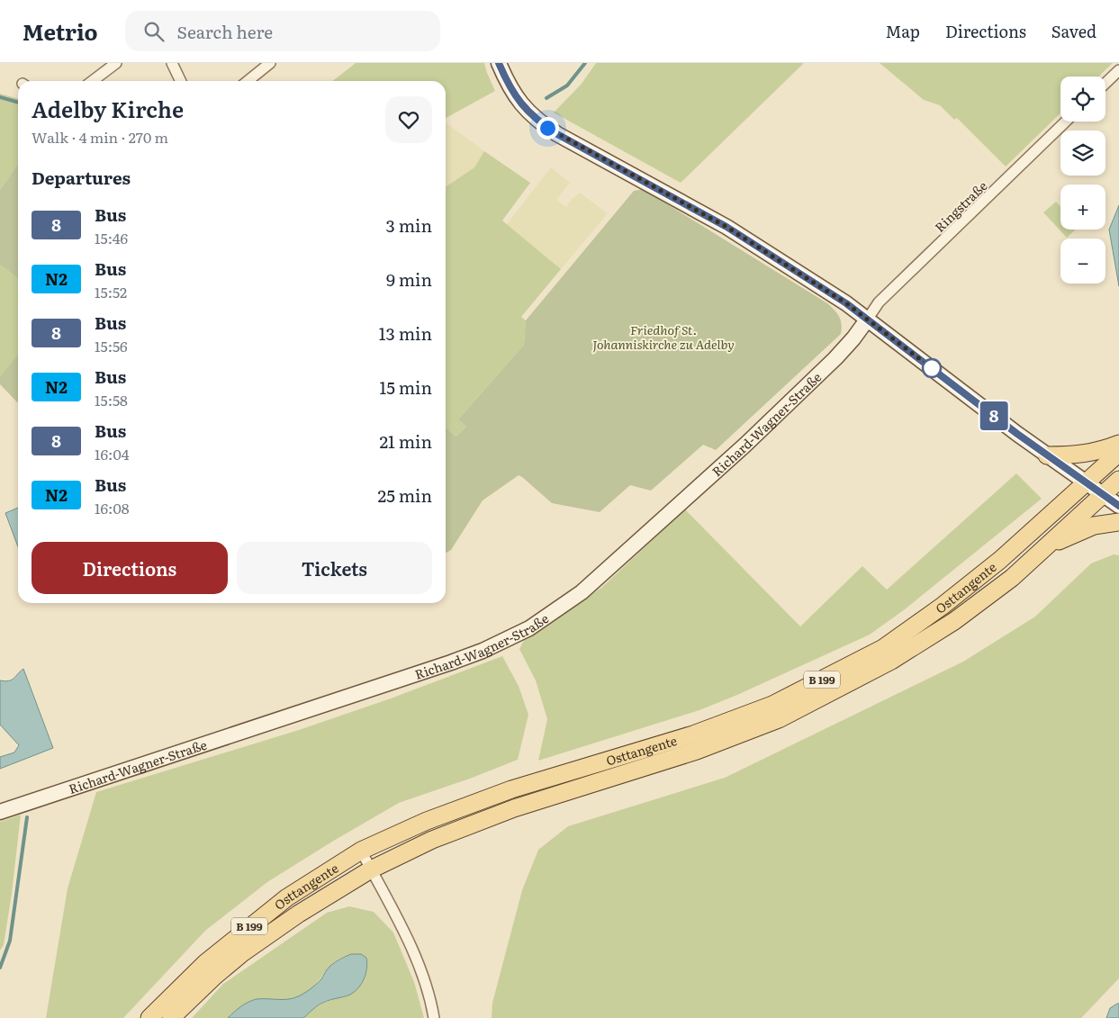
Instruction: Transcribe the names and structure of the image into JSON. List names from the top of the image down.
{
  "streets": {
    "main road": ["Osttangente", "B 199"],
    "street": ["Ringstraße", "Richard-Wagner-Straße"]
  },
  "crossings": [
    ["Ringstraße", "Richard-Wagner-Straße"]
  ],
  "parks": ["Friedhof St. Johanniskirche zu Adelby"],
  "lines": ["bus line 8"],
  "page": {
    "header": "Metrio",
    "search": "Search here",
    "nav": ["Map", "Directions", "Saved"],
    "on_map": "8",
    "map_buttons": ["+", "−"],
    "heading": [
      ["Adelby Kirche", "Walk · 4 min · 270 m"],
      "Departures"
    ],
    "list": [
      {
        "mark": "8",
        "name": "Bus",
        "note": "15:46",
        "value": "3 min"
      },
      {
        "mark": "N2",
        "name": "Bus",
        "note": "15:52",
        "value": "9 min"
      },
      {
        "mark": "8",
        "name": "Bus",
        "note": "15:56",
        "value": "13 min"
      },
      {
        "mark": "N2",
        "name": "Bus",
        "note": "15:58",
        "value": "15 min"
      },
      {
        "mark": "8",
        "name": "Bus",
        "note": "16:04",
        "value": "21 min"
      },
      {
        "mark": "N2",
        "name": "Bus",
        "note": "16:08",
        "value": "25 min"
      }
    ],
    "buttons": ["Directions", "Tickets"]
  }
}
